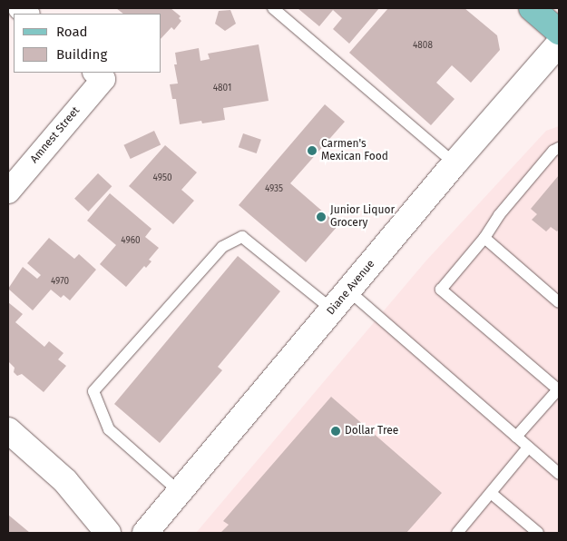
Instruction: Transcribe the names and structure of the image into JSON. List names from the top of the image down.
{
  "streets": {
    "street": ["Amnest Street", "Diane Avenue"]
  },
  "places": ["Carmen's Mexican Food", "Junior Liquor Grocery", "Dollar Tree"],
  "house_numbers": [
    "4808",
    "4801",
    "4950",
    "4935",
    "4960",
    "4970"
  ],
  "legend": ["Road", "Building"]
}
